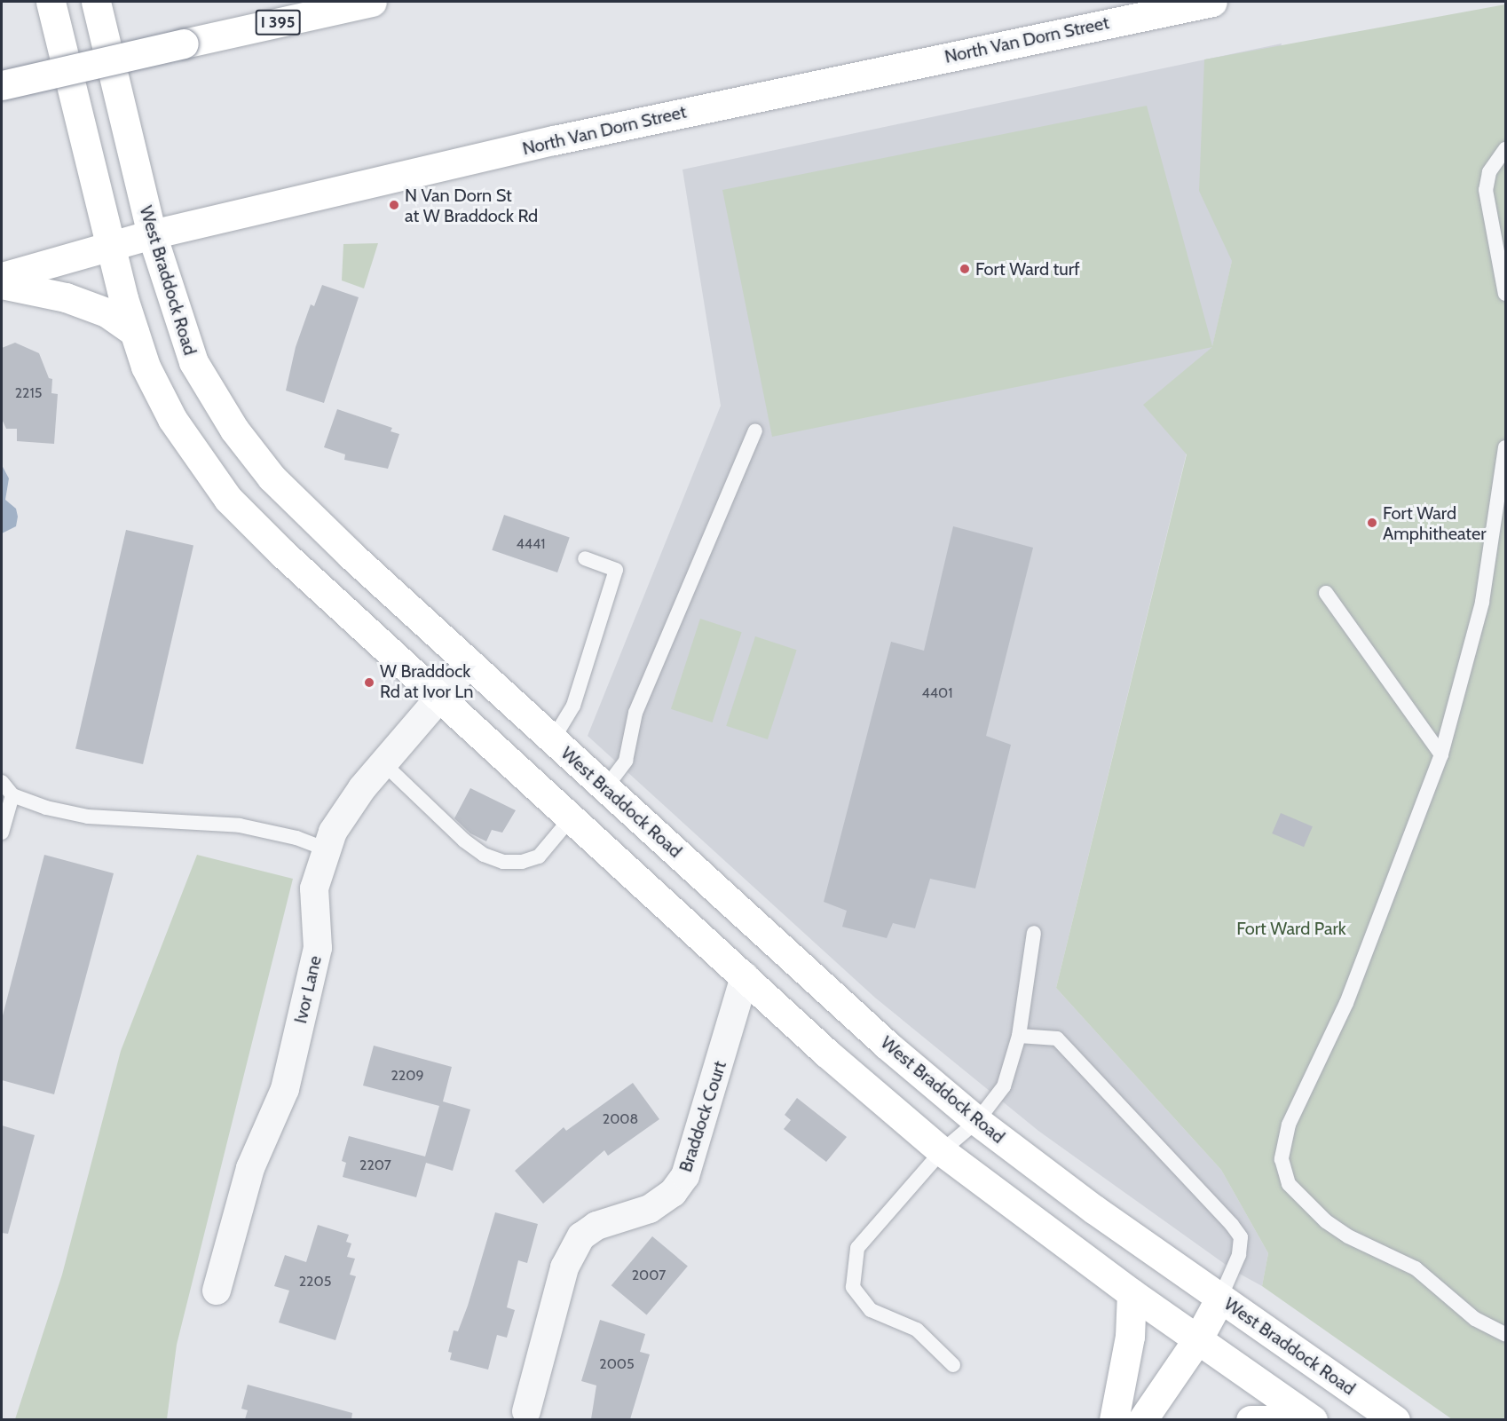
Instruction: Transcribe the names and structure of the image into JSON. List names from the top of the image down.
{
  "streets": {
    "main road": ["I 395", "North Van Dorn Street", "West Braddock Road"],
    "street": ["Ivor Lane", "Braddock Court"]
  },
  "crossings": [
    ["North Van Dorn Street", "West Braddock Road"],
    ["West Braddock Road", "Ivor Lane"]
  ],
  "parks": ["Fort Ward Park"],
  "places": [
    "N Van Dorn St at W Braddock Rd",
    "Fort Ward turf",
    "Fort Ward Amphitheater",
    "W Braddock Rd at Ivor Ln"
  ],
  "house_numbers": [
    "2215",
    "4441",
    "4401",
    "2209",
    "2008",
    "2207",
    "2007",
    "2205",
    "2005"
  ]
}
